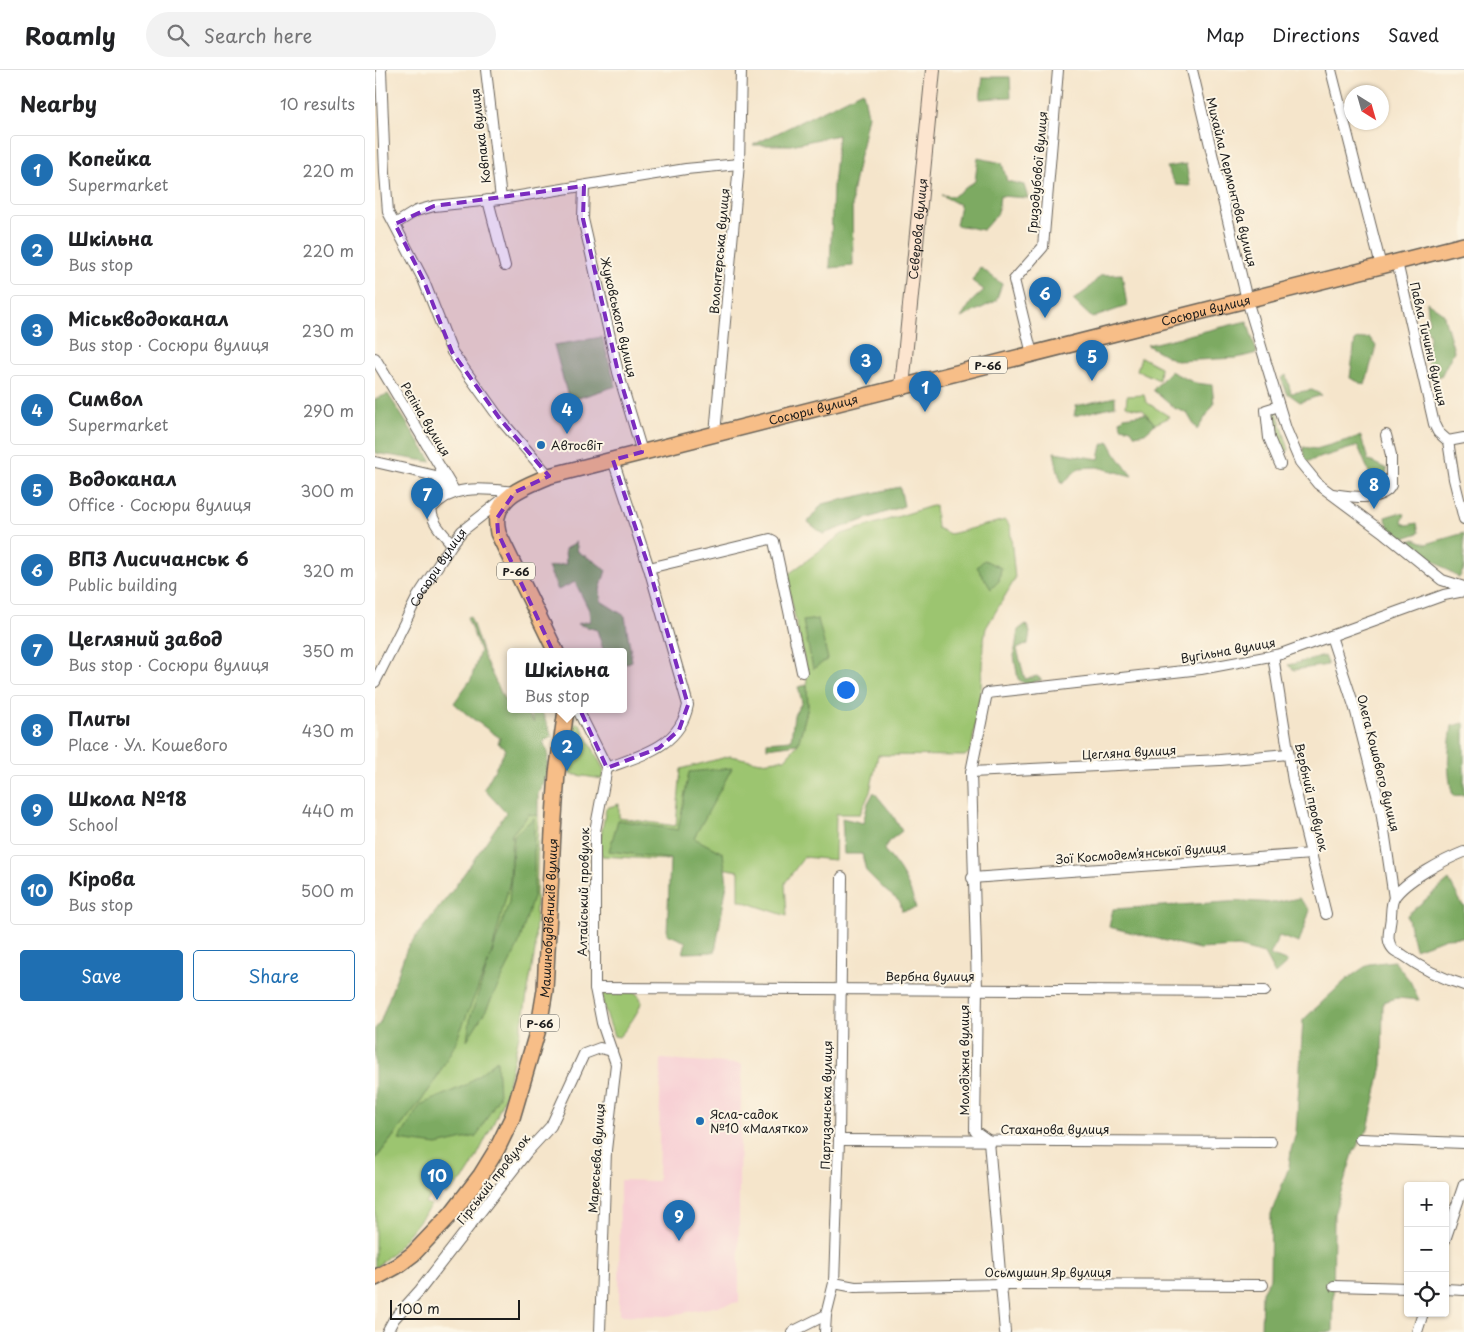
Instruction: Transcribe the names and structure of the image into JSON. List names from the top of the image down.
{
  "streets": {
    "main road": [
      "Сєверова вулиця",
      "Сосюри вулиця",
      "Р-66",
      "Машинобудівників вулиця"
    ],
    "street": [
      "Ковпака вулиця",
      "Гризодубової вулиця",
      "Михайла Лермонтова вулиця",
      "Волонтерська вулиця",
      "Жуковського вулиця",
      "Павла Тичини вулиця",
      "Рєпіна вулиця",
      "Вугільна вулиця",
      "Цегляна вулиця",
      "Олега Кошового вулиця",
      "Вербний провулок",
      "Зої Космодем’янської вулиця",
      "Алтайський провулок",
      "Вербна вулиця",
      "Молодіжна вулиця",
      "Партизанська вулиця",
      "Стаханова вулиця",
      "Маресьєва вулиця",
      "Гірський провулок",
      "Осьмушин Яр вулиця"
    ]
  },
  "crossings": [
    ["Гризодубової вулиця", "Сосюри вулиця"],
    ["Михайла Лермонтова вулиця", "Сосюри вулиця"],
    ["Михайла Лермонтова вулиця", "Вугільна вулиця"],
    ["Сєверова вулиця", "Сосюри вулиця"],
    ["Волонтерська вулиця", "Сосюри вулиця"],
    ["Сосюри вулиця", "Жуковського вулиця"],
    ["Сосюри вулиця", "Павла Тичини вулиця"],
    ["Сосюри вулиця", "Р-66"],
    ["Вугільна вулиця", "Олега Кошового вулиця"],
    ["Вугільна вулиця", "Вербний провулок"],
    ["Вугільна вулиця", "Молодіжна вулиця"],
    ["Цегляна вулиця", "Вербний провулок"],
    ["Цегляна вулиця", "Молодіжна вулиця"],
    ["Вербний провулок", "Зої Космодем’янської вулиця"],
    ["Зої Космодем’янської вулиця", "Молодіжна вулиця"],
    ["Алтайський провулок", "Вербна вулиця"],
    ["Алтайський провулок", "Маресьєва вулиця"],
    ["Вербна вулиця", "Молодіжна вулиця"],
    ["Вербна вулиця", "Партизанська вулиця"],
    ["Вербна вулиця", "Маресьєва вулиця"],
    ["Молодіжна вулиця", "Стаханова вулиця"],
    ["Партизанська вулиця", "Стаханова вулиця"],
    ["Партизанська вулиця", "Осьмушин Яр вулиця"],
    ["Маресьєва вулиця", "Гірський провулок"]
  ],
  "places": ["Автосвіт", "Ясла-садок №10 «Малятко»"],
  "scale_bar": "100 m",
  "north": "bottom right",
  "page": {
    "header": "Roamly",
    "search": "Search here",
    "nav": ["Map", "Directions", "Saved"],
    "heading": ["Nearby", "10 results"],
    "list": [
      {
        "mark": "1",
        "name": "Копейка",
        "note": "Supermarket",
        "value": "220 m"
      },
      {
        "mark": "2",
        "name": "Шкільна",
        "note": "Bus stop",
        "value": "220 m"
      },
      {
        "mark": "3",
        "name": "Міськводоканал",
        "note": "Bus stop · Сосюри вулиця",
        "value": "230 m"
      },
      {
        "mark": "4",
        "name": "Символ",
        "note": "Supermarket",
        "value": "290 m"
      },
      {
        "mark": "5",
        "name": "Водоканал",
        "note": "Office · Сосюри вулиця",
        "value": "300 m"
      },
      {
        "mark": "6",
        "name": "ВПЗ Лисичанськ 6",
        "note": "Public building",
        "value": "320 m"
      },
      {
        "mark": "7",
        "name": "Цегляний завод",
        "note": "Bus stop · Сосюри вулиця",
        "value": "350 m"
      },
      {
        "mark": "8",
        "name": "Плиты",
        "note": "Place · Ул. Кошевого",
        "value": "430 m"
      },
      {
        "mark": "9",
        "name": "Школа №18",
        "note": "School",
        "value": "440 m"
      },
      {
        "mark": "10",
        "name": "Кірова",
        "note": "Bus stop",
        "value": "500 m"
      }
    ],
    "pins": [
      "6",
      "5",
      "3",
      "1",
      "4",
      "8",
      "7",
      "2",
      "10",
      "9"
    ],
    "popup": ["Шкільна", "Bus stop"],
    "buttons": ["Save", "Share"],
    "map_buttons": ["+", "−"],
    "scale": "100 m"
  }
}
